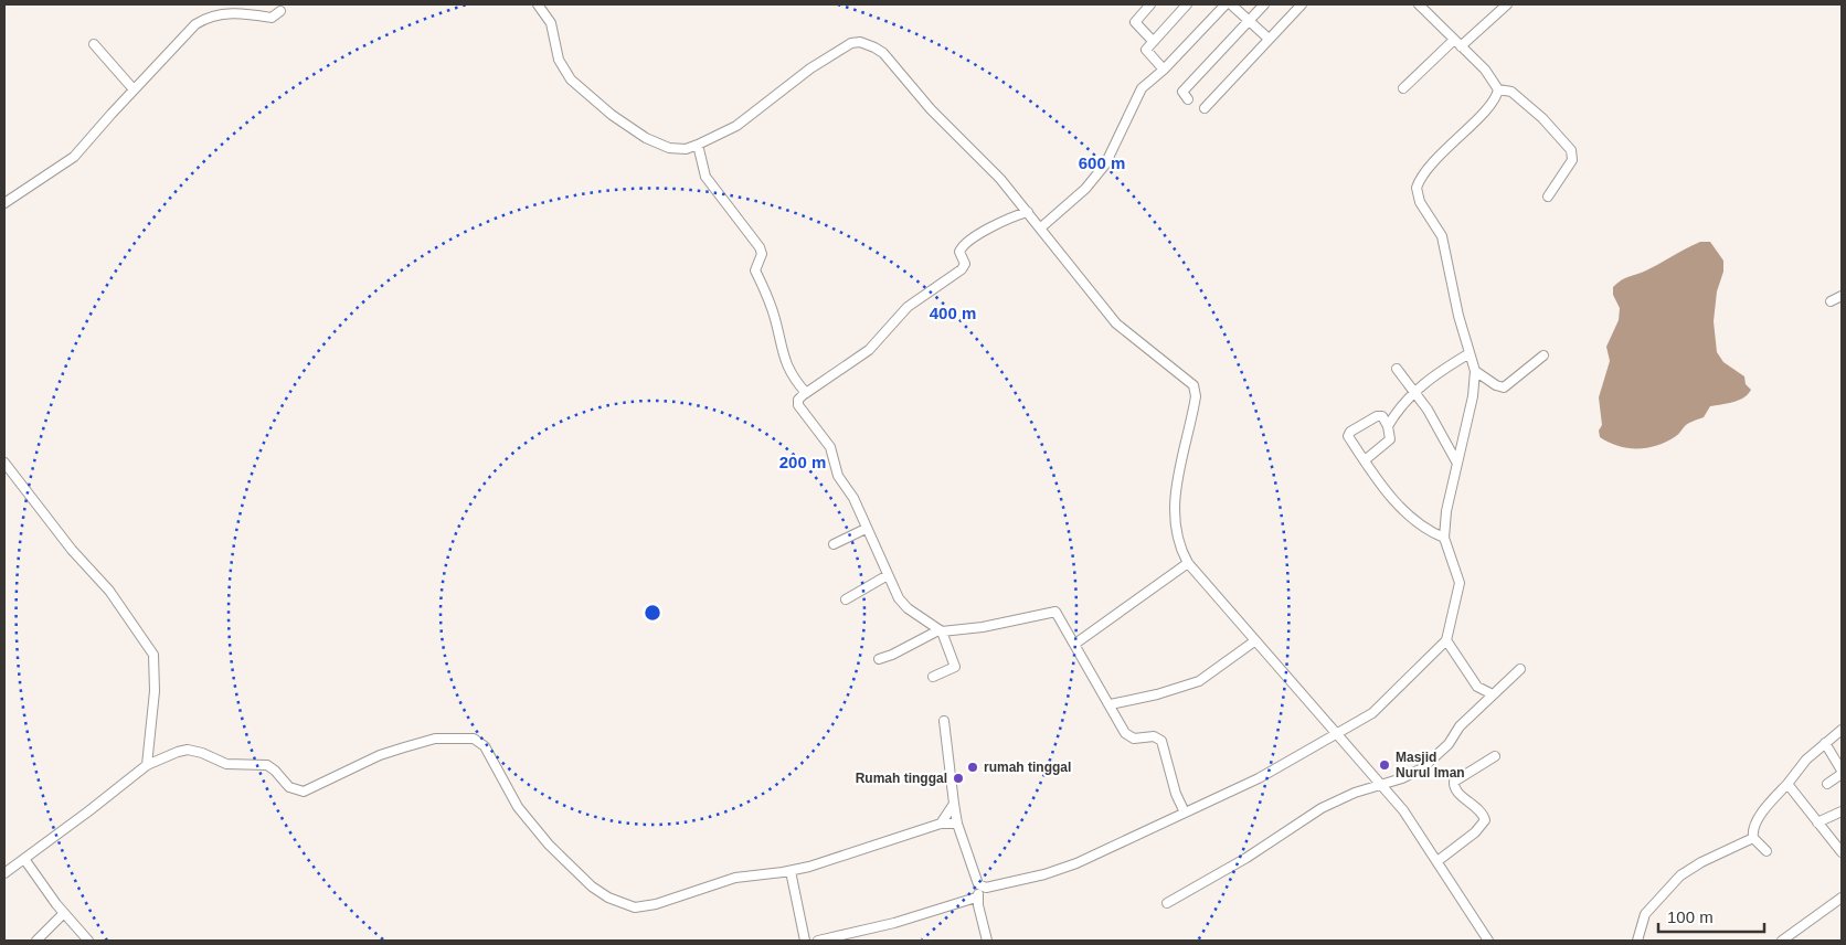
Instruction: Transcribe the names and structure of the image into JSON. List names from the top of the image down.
{
  "places": ["Masjid Nurul Iman", "rumah tinggal", "Rumah tinggal"],
  "scale_bar": "100 m",
  "rings": ["600 m", "400 m", "200 m"]
}
